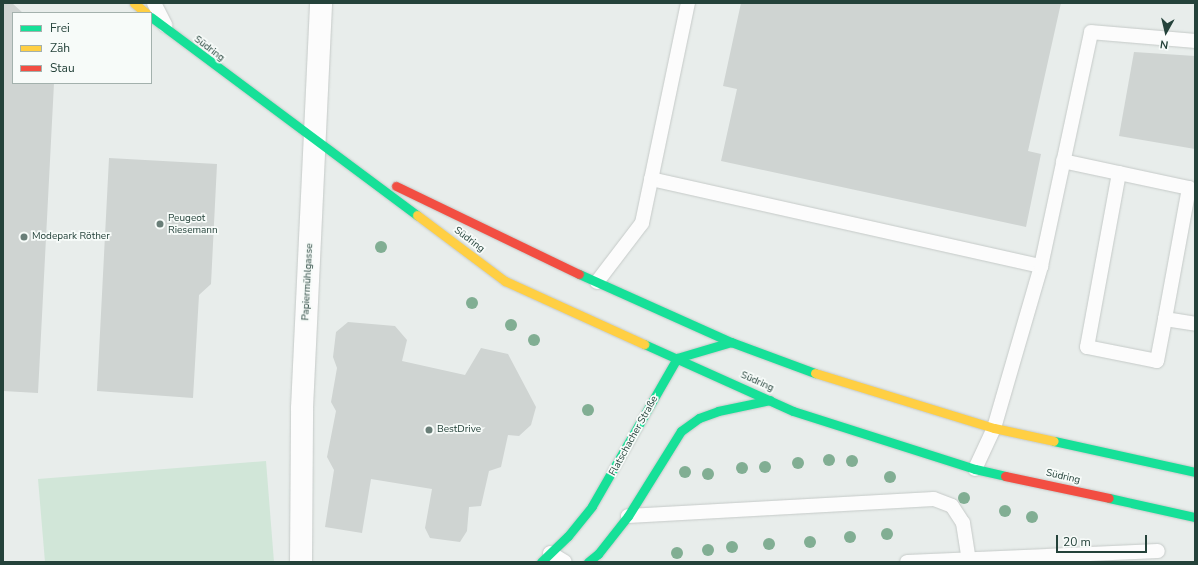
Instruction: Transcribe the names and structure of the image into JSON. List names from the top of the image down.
{
  "streets": {
    "main road": ["Südring", "Flatschacher Straße"],
    "street": ["Papiermühlgasse"]
  },
  "crossings": [
    ["Südring", "Papiermühlgasse"],
    ["Südring", "Flatschacher Straße"]
  ],
  "places": ["Peugeot Riesemann", "Modepark Röther", "BestDrive"],
  "legend": ["Frei", "Zäh", "Stau"],
  "scale_bar": "20 m",
  "north": "bottom"
}
